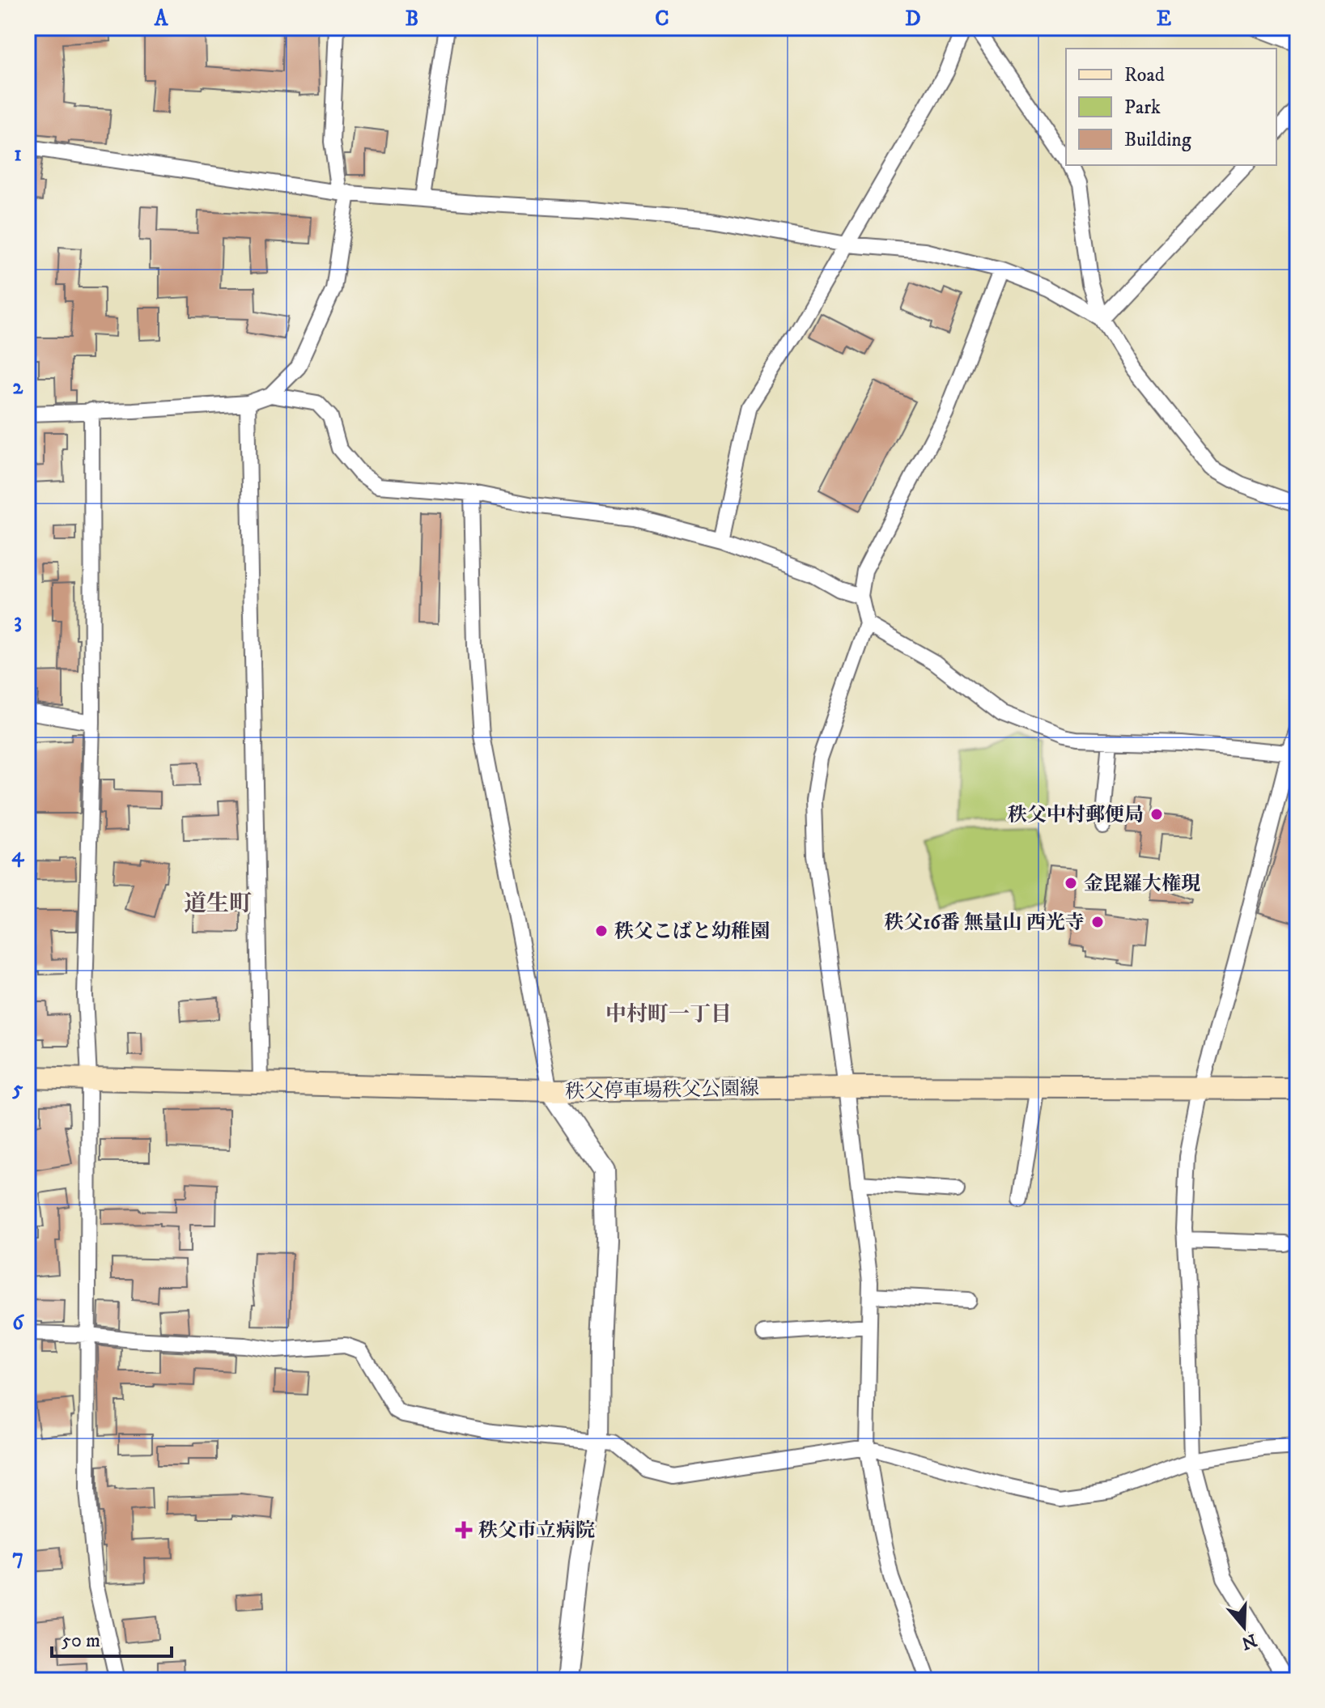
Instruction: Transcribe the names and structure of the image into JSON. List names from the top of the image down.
{
  "streets": {
    "main road": ["秩父停車場秩父公園線"]
  },
  "districts": ["道生町", "中村町一丁目"],
  "places": {
    "other": [
      "秩父中村郵便局",
      "金毘羅大権現",
      "秩父16番 無量山 西光寺",
      "秩父こばと幼稚園"
    ],
    "health": ["秩父市立病院"]
  },
  "legend": ["Road", "Park", "Building"],
  "scale_bar": "50 m",
  "north": "bottom",
  "grid": {
    "columns": [
      "A",
      "B",
      "C",
      "D",
      "E"
    ],
    "rows": [
      "1",
      "2",
      "3",
      "4",
      "5",
      "6",
      "7"
    ]
  }
}
